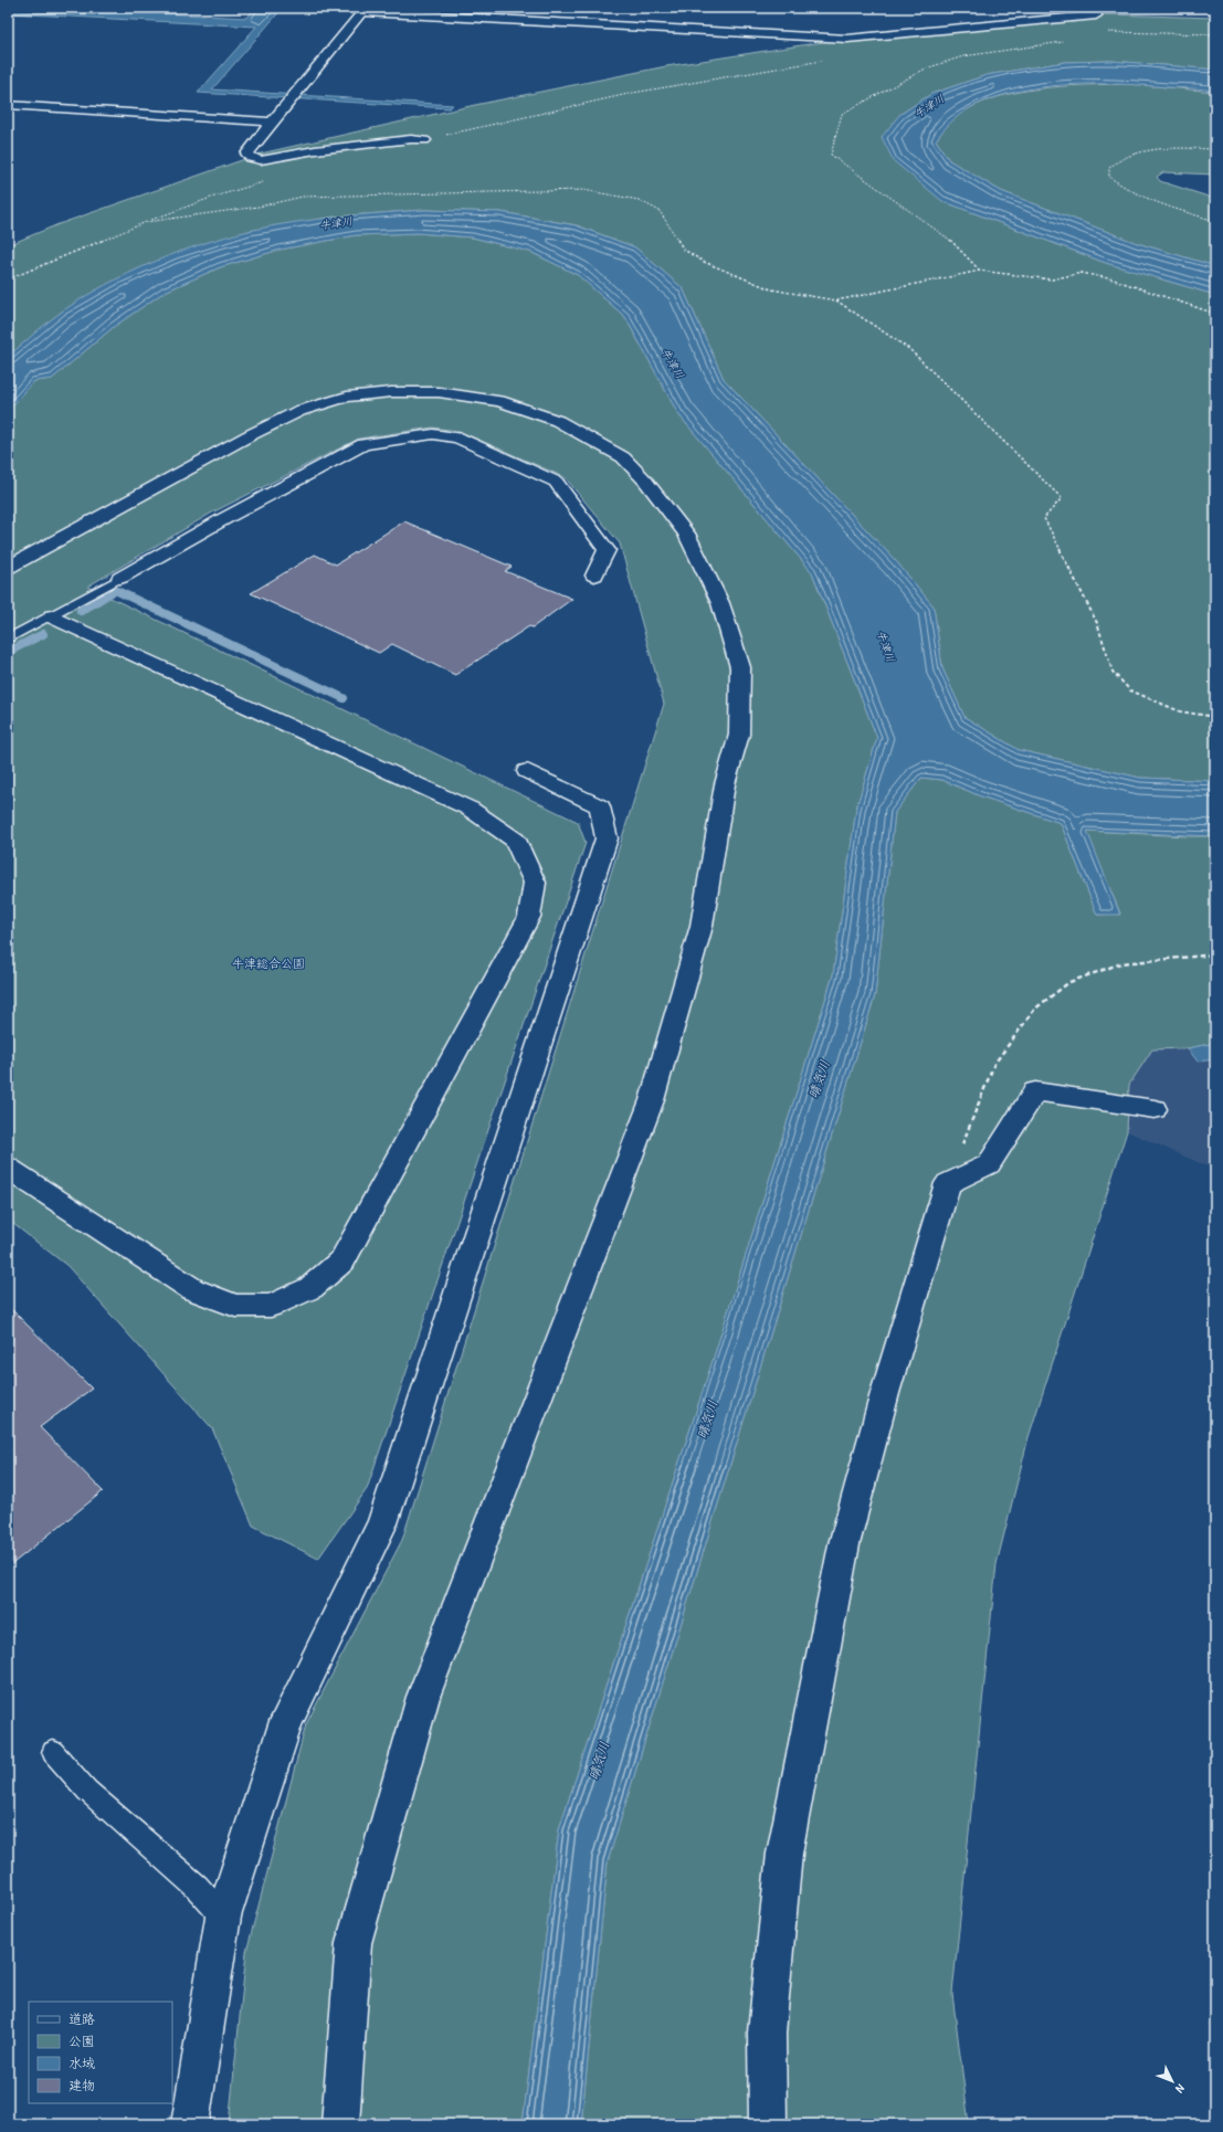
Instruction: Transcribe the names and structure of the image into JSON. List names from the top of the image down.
{
  "water": ["牛津川", "晴気川"],
  "parks": ["牛津総合公園"],
  "legend": [
    "道路",
    "公園",
    "水域",
    "建物"
  ],
  "north": "bottom right"
}
